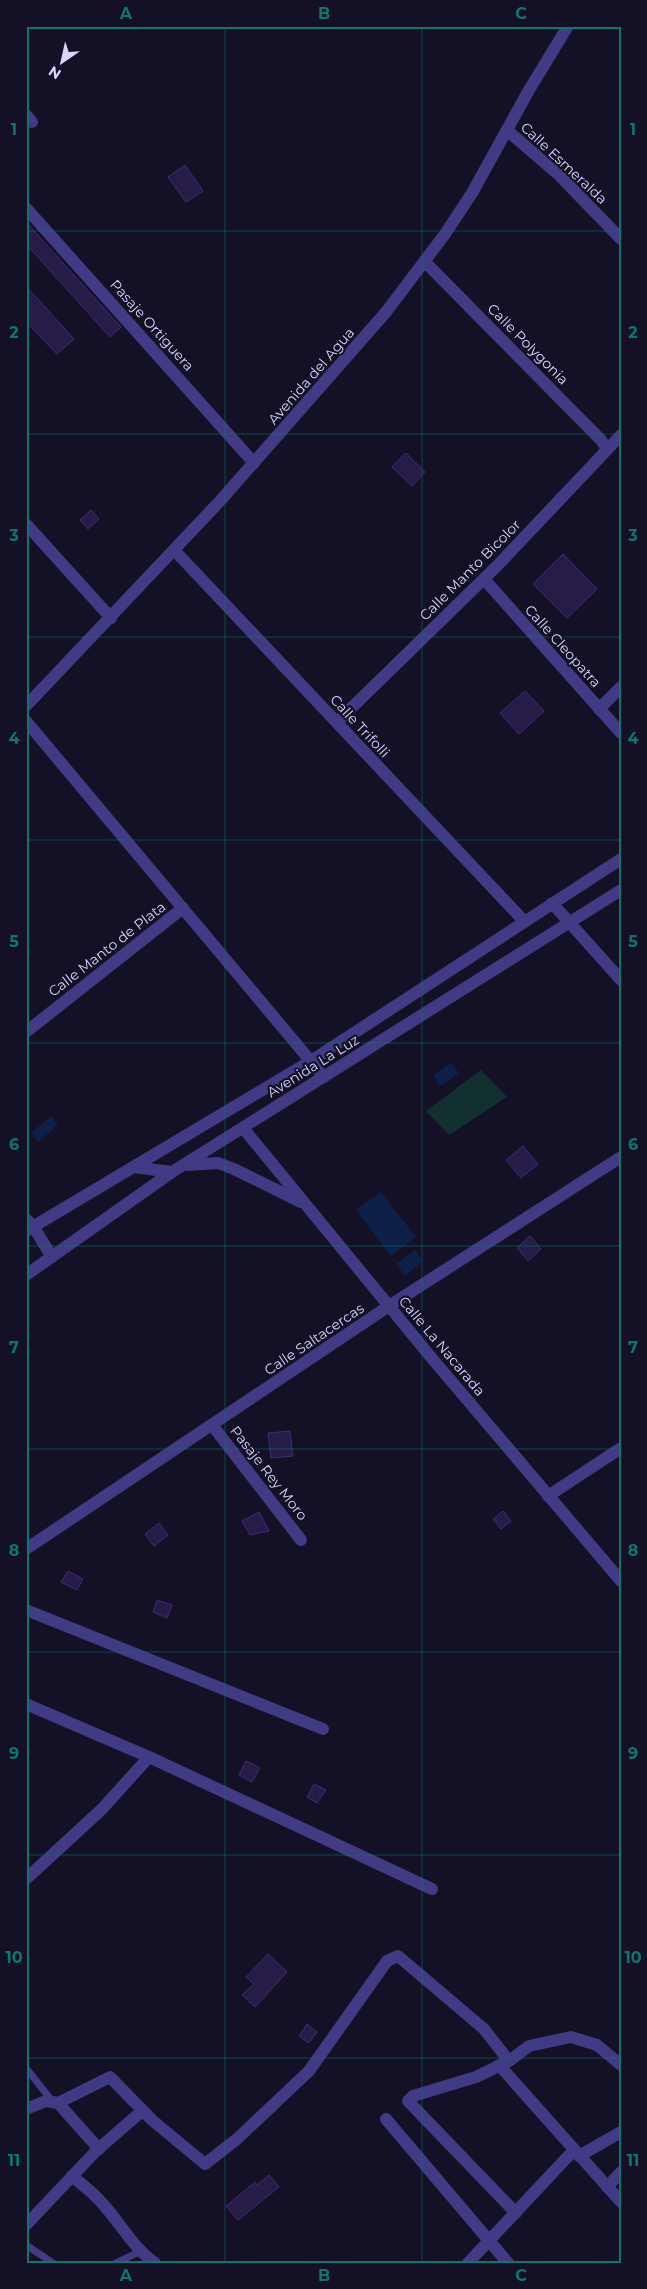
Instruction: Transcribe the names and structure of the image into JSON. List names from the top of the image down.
{
  "streets": {
    "street": [
      "Calle Esmeralda",
      "Pasaje Ortiguera",
      "Calle Polygonia",
      "Avenida del Agua",
      "Calle Manto Bicolor",
      "Calle Cleopatra",
      "Calle Trifolli",
      "Calle Manto de Plata",
      "Avenida La Luz",
      "Calle Saltacercas",
      "Calle La Nacarada",
      "Pasaje Rey Moro"
    ]
  },
  "crossings": [
    ["Calle Esmeralda", "Avenida del Agua"],
    ["Pasaje Ortiguera", "Avenida del Agua"],
    ["Calle Polygonia", "Avenida del Agua"],
    ["Calle Polygonia", "Calle Manto Bicolor"],
    ["Avenida del Agua", "Calle Trifolli"],
    ["Calle Manto Bicolor", "Calle Cleopatra"],
    ["Calle Manto Bicolor", "Calle Trifolli"],
    ["Calle Trifolli", "Avenida La Luz"],
    ["Avenida La Luz", "Calle La Nacarada"],
    ["Calle Saltacercas", "Calle La Nacarada"],
    ["Calle Saltacercas", "Pasaje Rey Moro"]
  ],
  "north": "bottom left",
  "grid": {
    "columns": ["A", "B", "C"],
    "rows": [
      "1",
      "2",
      "3",
      "4",
      "5",
      "6",
      "7",
      "8",
      "9",
      "10",
      "11"
    ]
  }
}
